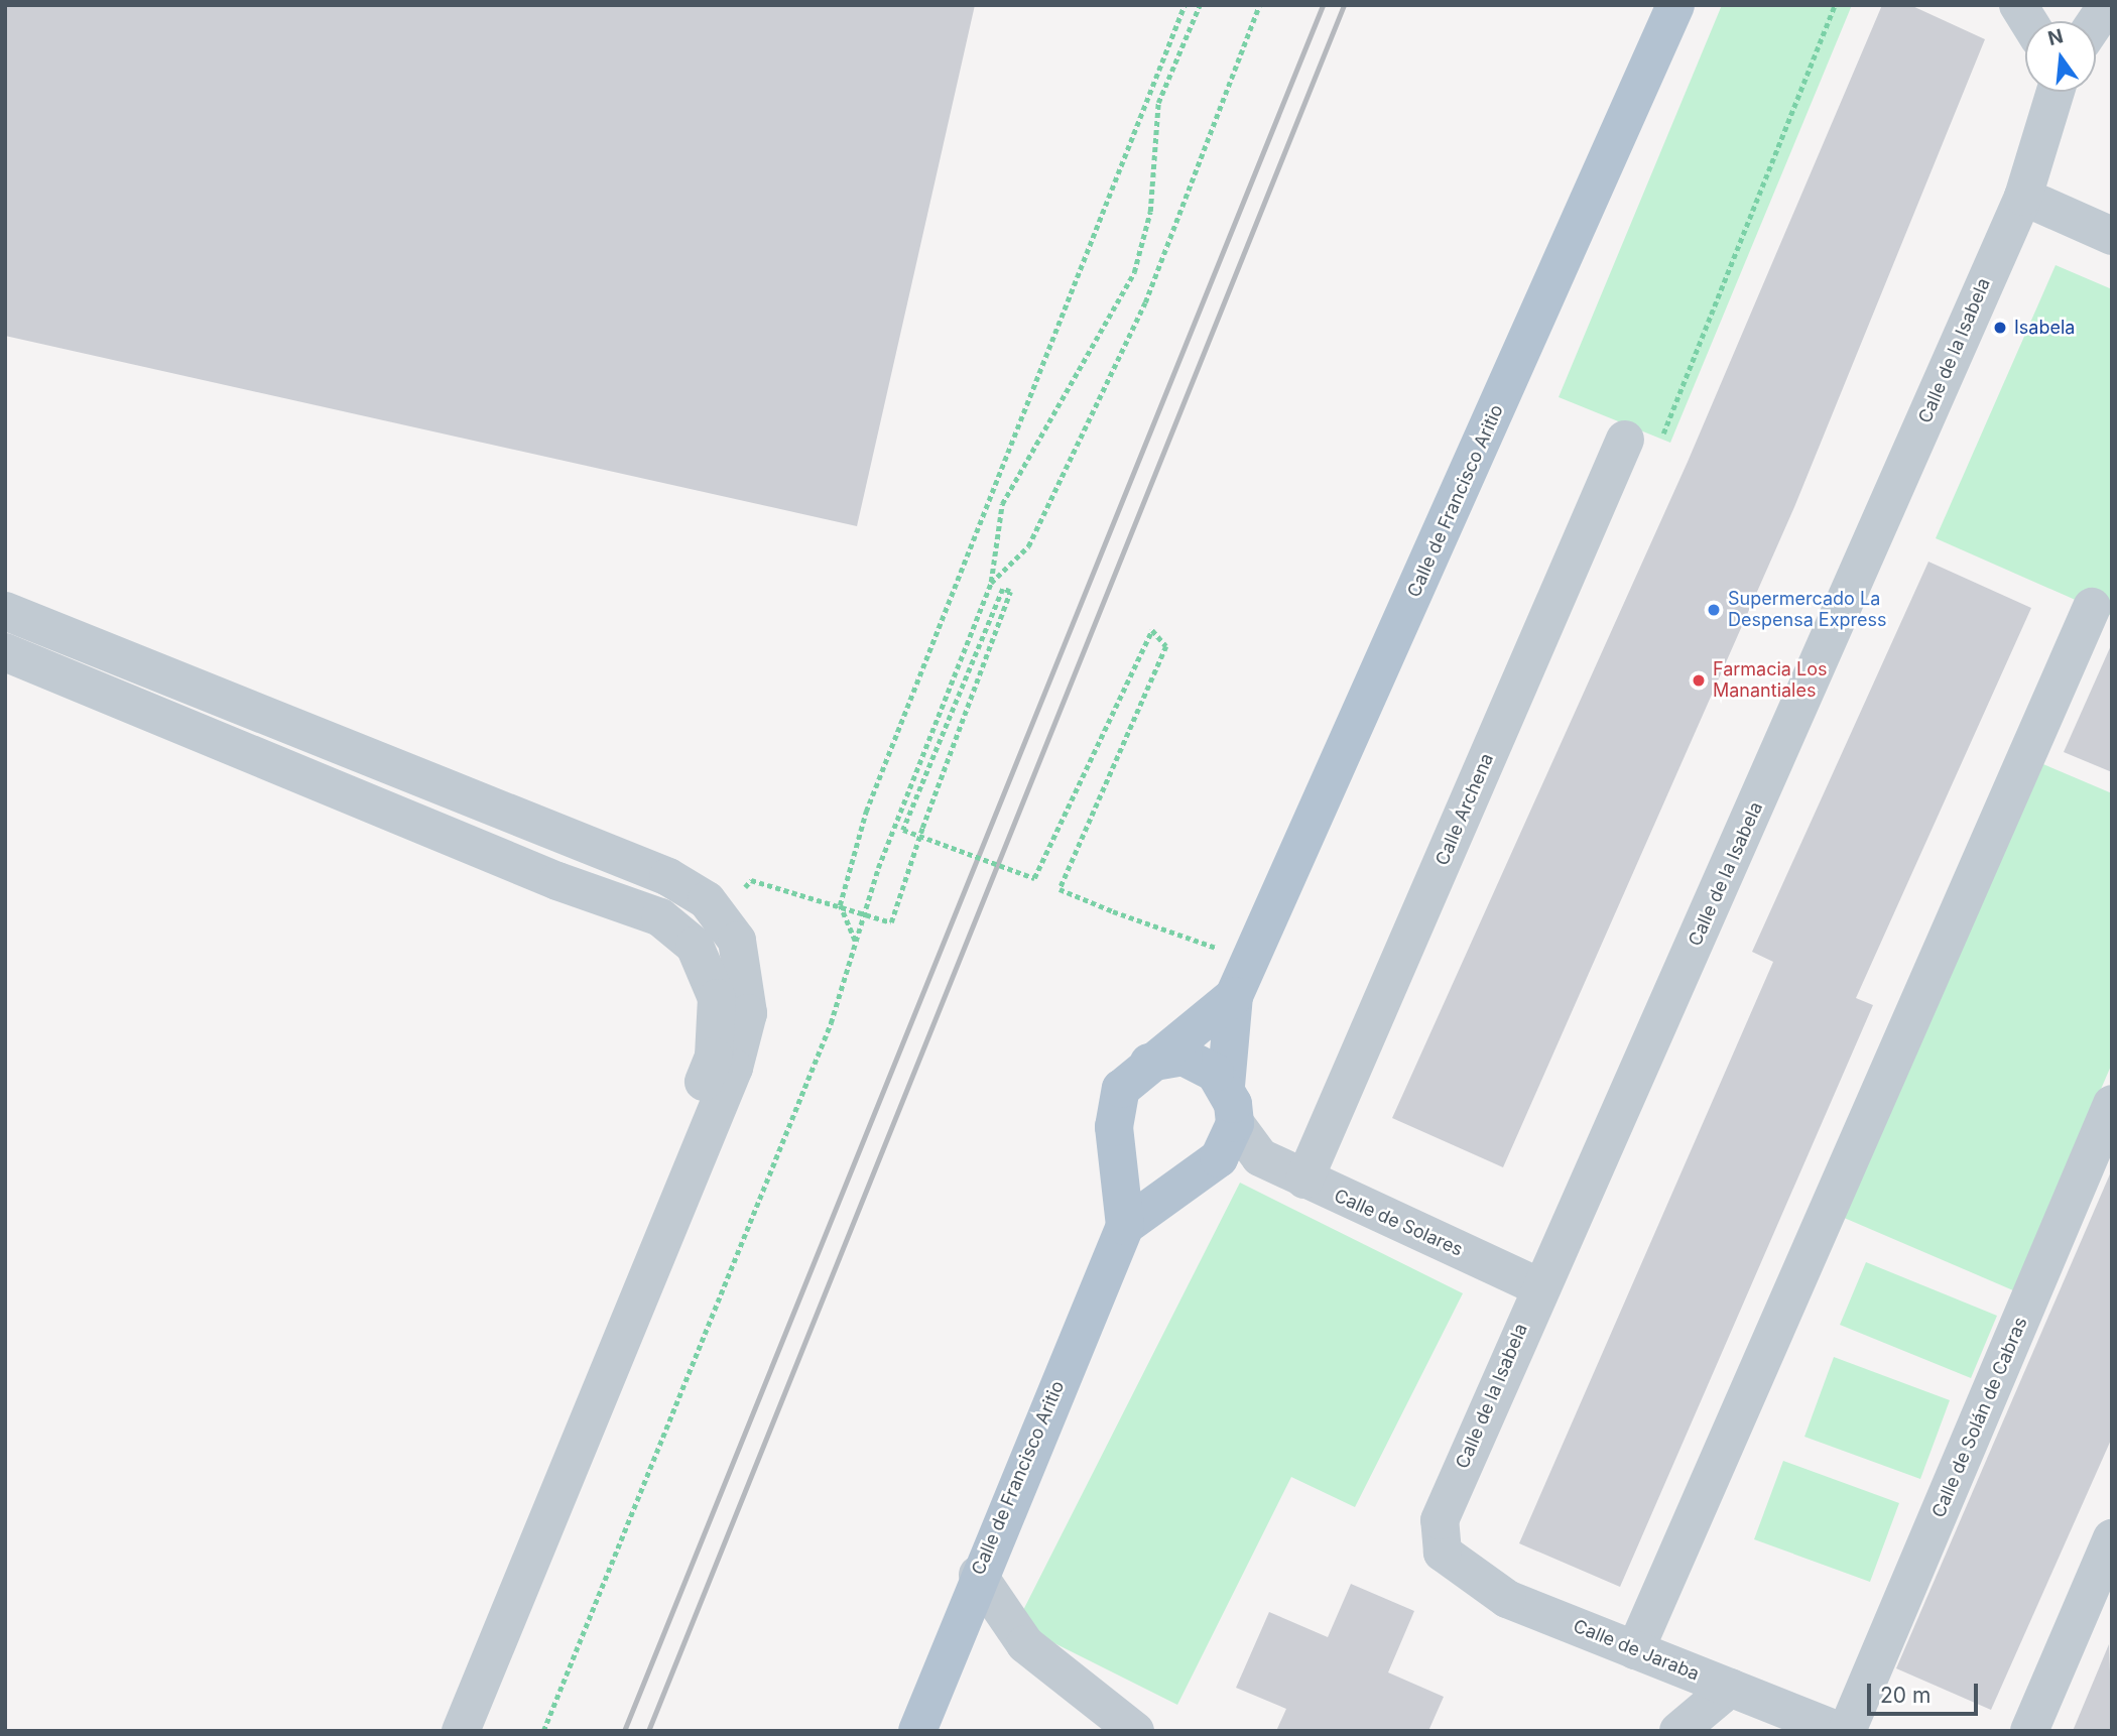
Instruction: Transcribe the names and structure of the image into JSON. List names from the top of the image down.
{
  "streets": {
    "main road": ["Calle de Francisco Aritio"],
    "street": [
      "Calle de la Isabela",
      "Calle Archena",
      "Calle de Solares",
      "Calle de Solán de Cabras",
      "Calle de Jaraba"
    ]
  },
  "crossings": [
    ["Calle de la Isabela", "Calle de Solares"],
    ["Calle de la Isabela", "Calle de Jaraba"],
    ["Calle de Francisco Aritio", "Calle de Solares"],
    ["Calle Archena", "Calle de Solares"]
  ],
  "places": ["Isabela", "Supermercado La Despensa Express", "Farmacia Los Manantiales"],
  "scale_bar": "20 m",
  "north": "top"
}
